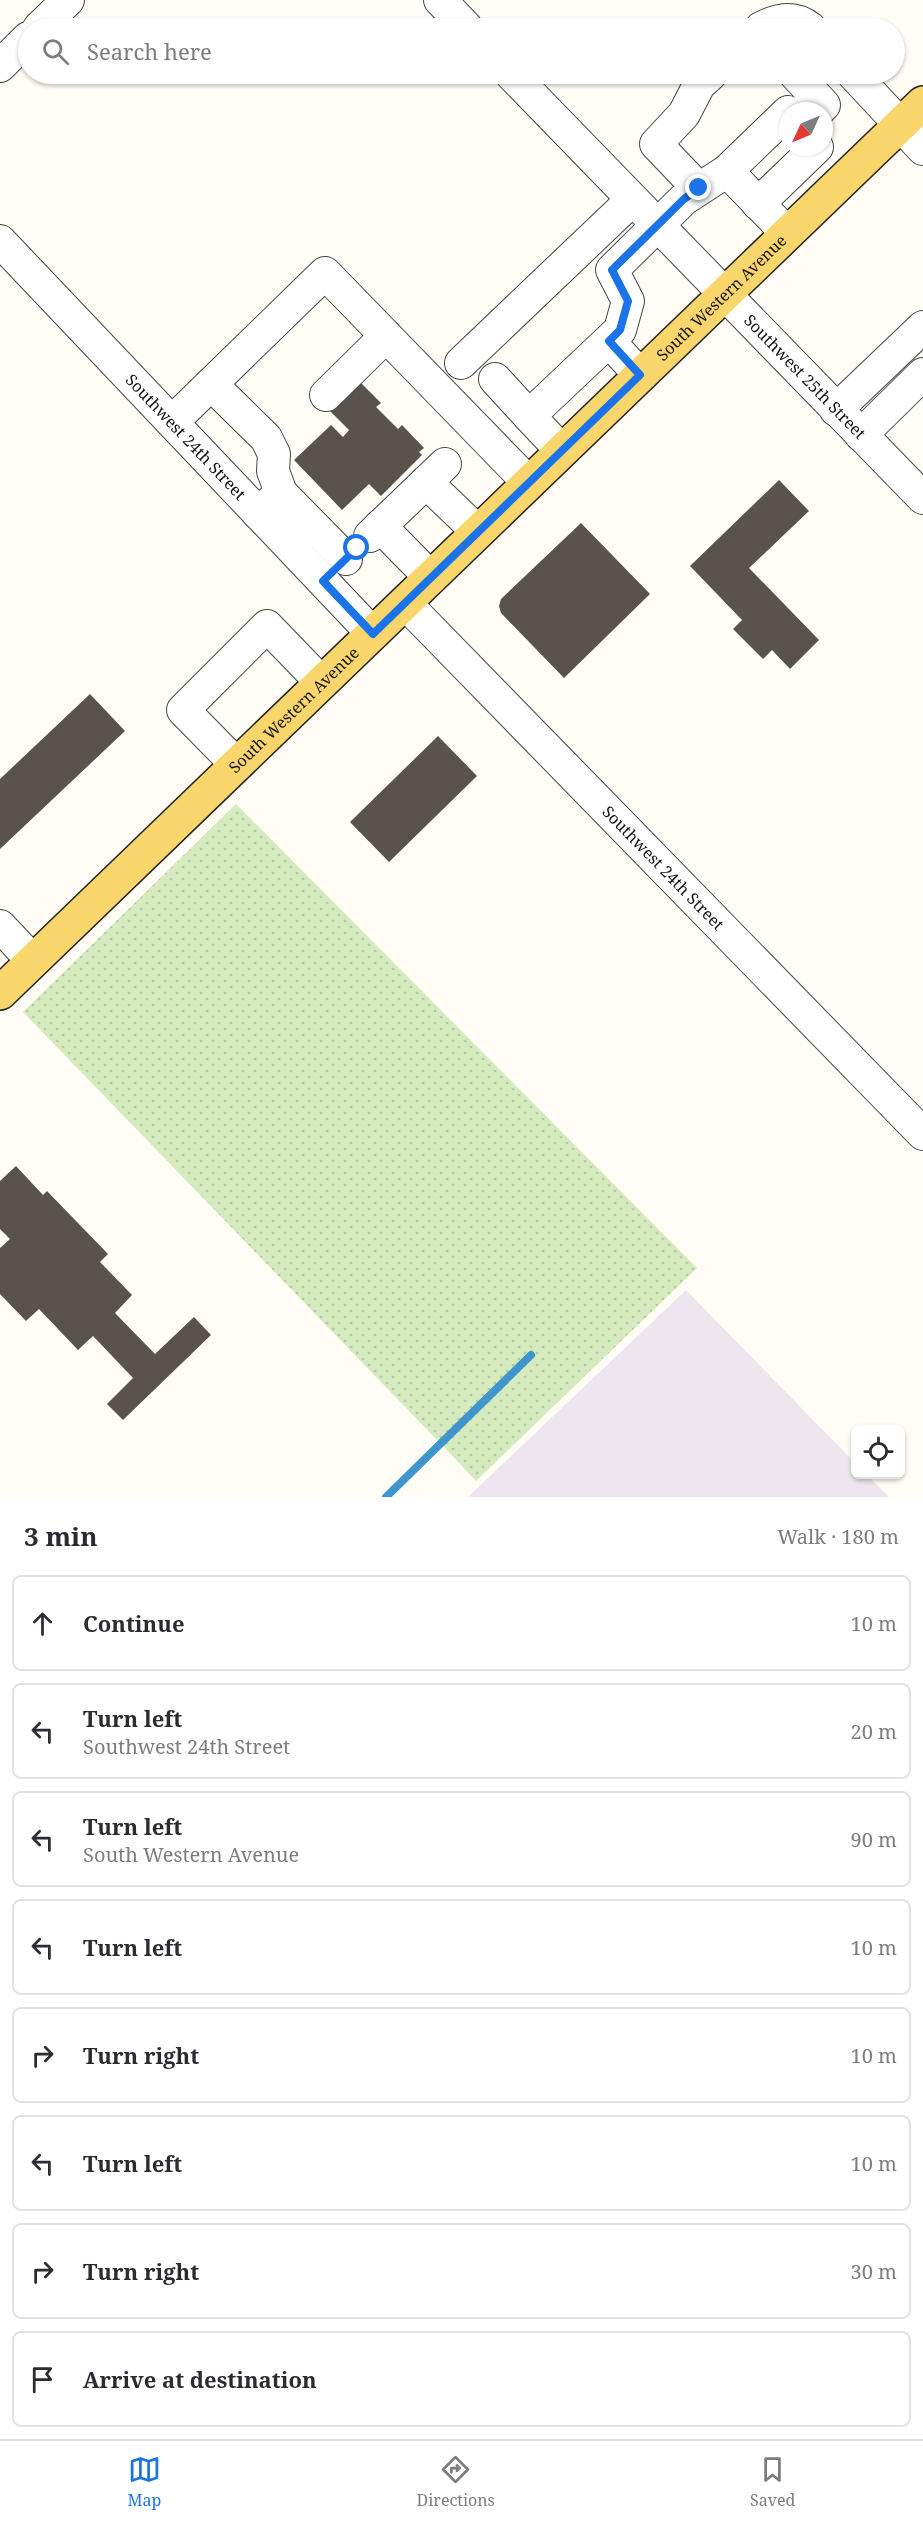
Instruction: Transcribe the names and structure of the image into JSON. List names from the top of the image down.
{
  "streets": {
    "main road": ["South Western Avenue"],
    "street": ["Southwest 25th Street", "Southwest 24th Street"]
  },
  "crossings": [
    ["South Western Avenue", "Southwest 25th Street"],
    ["South Western Avenue", "Southwest 24th Street"]
  ],
  "north": "bottom left",
  "page": {
    "search": "Search here",
    "heading": ["3 min", "Walk · 180 m"],
    "list": [
      ["Continue", "10 m"],
      ["Turn left", "Southwest 24th Street", "20 m"],
      ["Turn left", "South Western Avenue", "90 m"],
      ["Turn left", "10 m"],
      ["Turn right", "10 m"],
      ["Turn left", "10 m"],
      ["Turn right", "30 m"],
      "Arrive at destination"
    ],
    "nav": ["Map", "Directions", "Saved"]
  }
}
